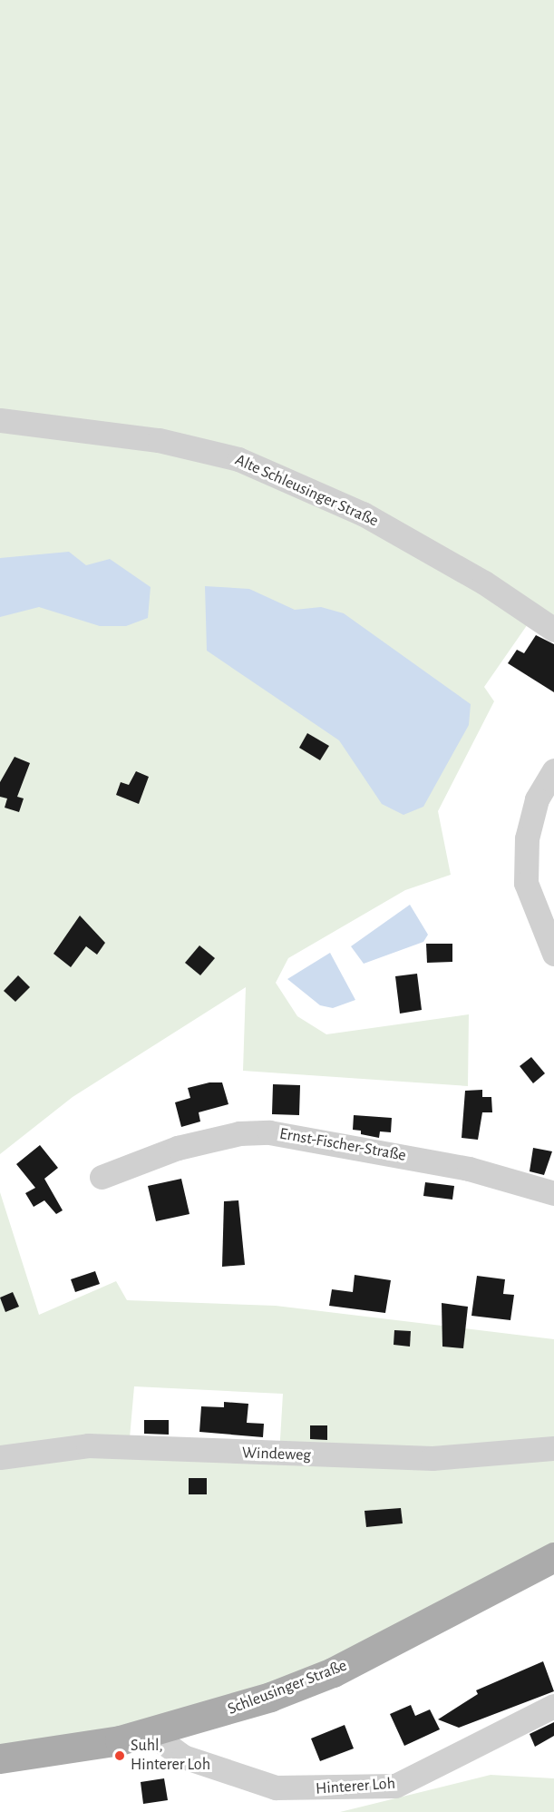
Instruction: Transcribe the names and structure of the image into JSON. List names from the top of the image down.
{
  "streets": {
    "main road": ["Schleusinger Straße"],
    "street": [
      "Alte Schleusinger Straße",
      "Ernst-Fischer-Straße",
      "Windeweg",
      "Hinterer Loh"
    ]
  },
  "crossings": [
    ["Schleusinger Straße", "Hinterer Loh"]
  ],
  "places": ["Suhl, Hinterer Loh"]
}
